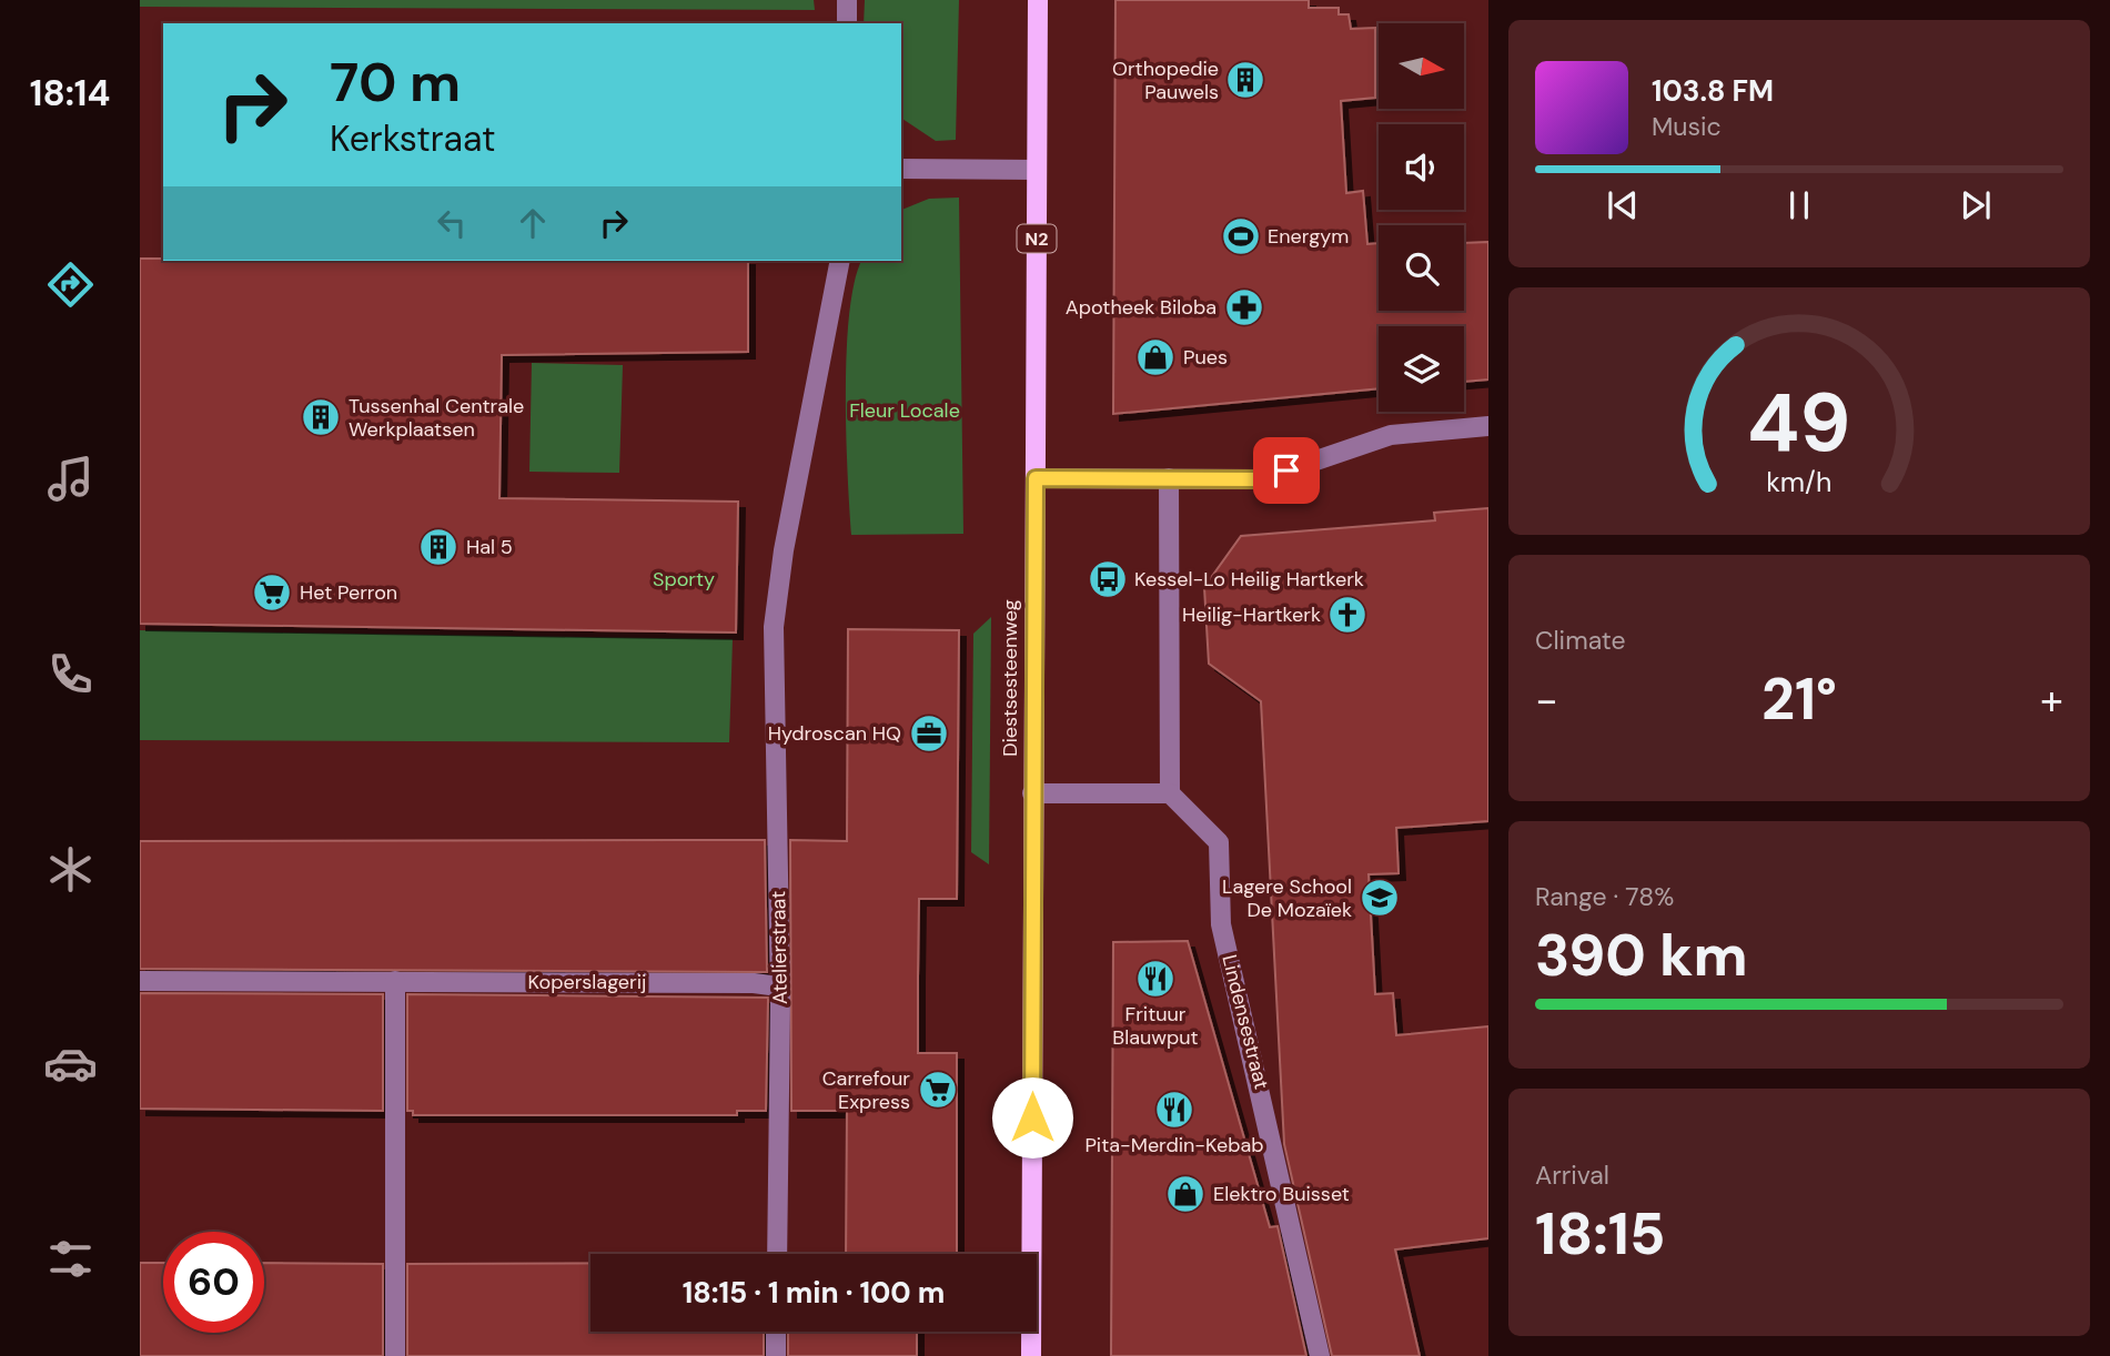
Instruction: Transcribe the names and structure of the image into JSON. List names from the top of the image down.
{
  "streets": {
    "main road": ["N2", "Diestsesteenweg"],
    "street": ["Atelierstraat", "Koperslagerij", "Lindensestraat"]
  },
  "crossings": [
    ["Atelierstraat", "Koperslagerij"]
  ],
  "parks": ["Fleur Locale", "Sporty"],
  "places": {
    "building": ["Orthopedie Pauwels", "Tussenhal Centrale Werkplaatsen", "Hal 5"],
    "sports": ["Energym"],
    "pharmacy": ["Apotheek Biloba"],
    "shop": ["Pues", "Elektro Buisset"],
    "bus stop": ["Kessel-Lo Heilig Hartkerk"],
    "supermarket": ["Het Perron", "Carrefour Express"],
    "church": ["Heilig-Hartkerk"],
    "office": ["Hydroscan HQ"],
    "school or university": ["Lagere School De Mozaïek"],
    "restaurant": ["Frituur Blauwput", "Pita-Merdin-Kebab"]
  },
  "north": "right",
  "page": {
    "tabs": "18:14",
    "turn": ["70 m", "Kerkstraat"],
    "song": ["103.8 FM", "Music"],
    "tile": [
      "Climate",
      ["Range · 78%", "390 km"],
      ["Arrival", "18:15"]
    ],
    "heat": ["−", "21°", "+"],
    "limit": "60",
    "trip": "18:15 · 1 min · 100 m",
    "gauge": ["49", "km/h"]
  }
}
